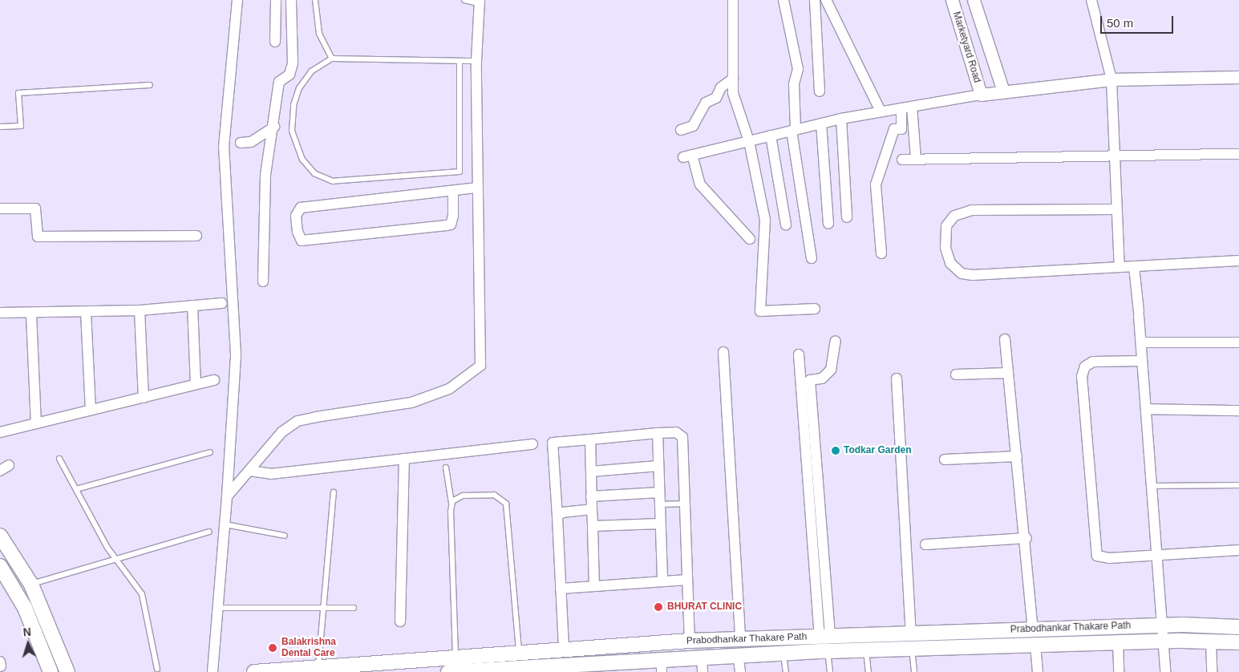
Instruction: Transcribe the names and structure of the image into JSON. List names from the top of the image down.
{
  "streets": {
    "main road": ["Prabodhankar Thakare Path"],
    "street": ["Marketyard Road"]
  },
  "places": ["Todkar Garden", "BHURAT CLINIC", "Balakrishna Dental Care"],
  "scale_bar": "50 m",
  "north": "top"
}
